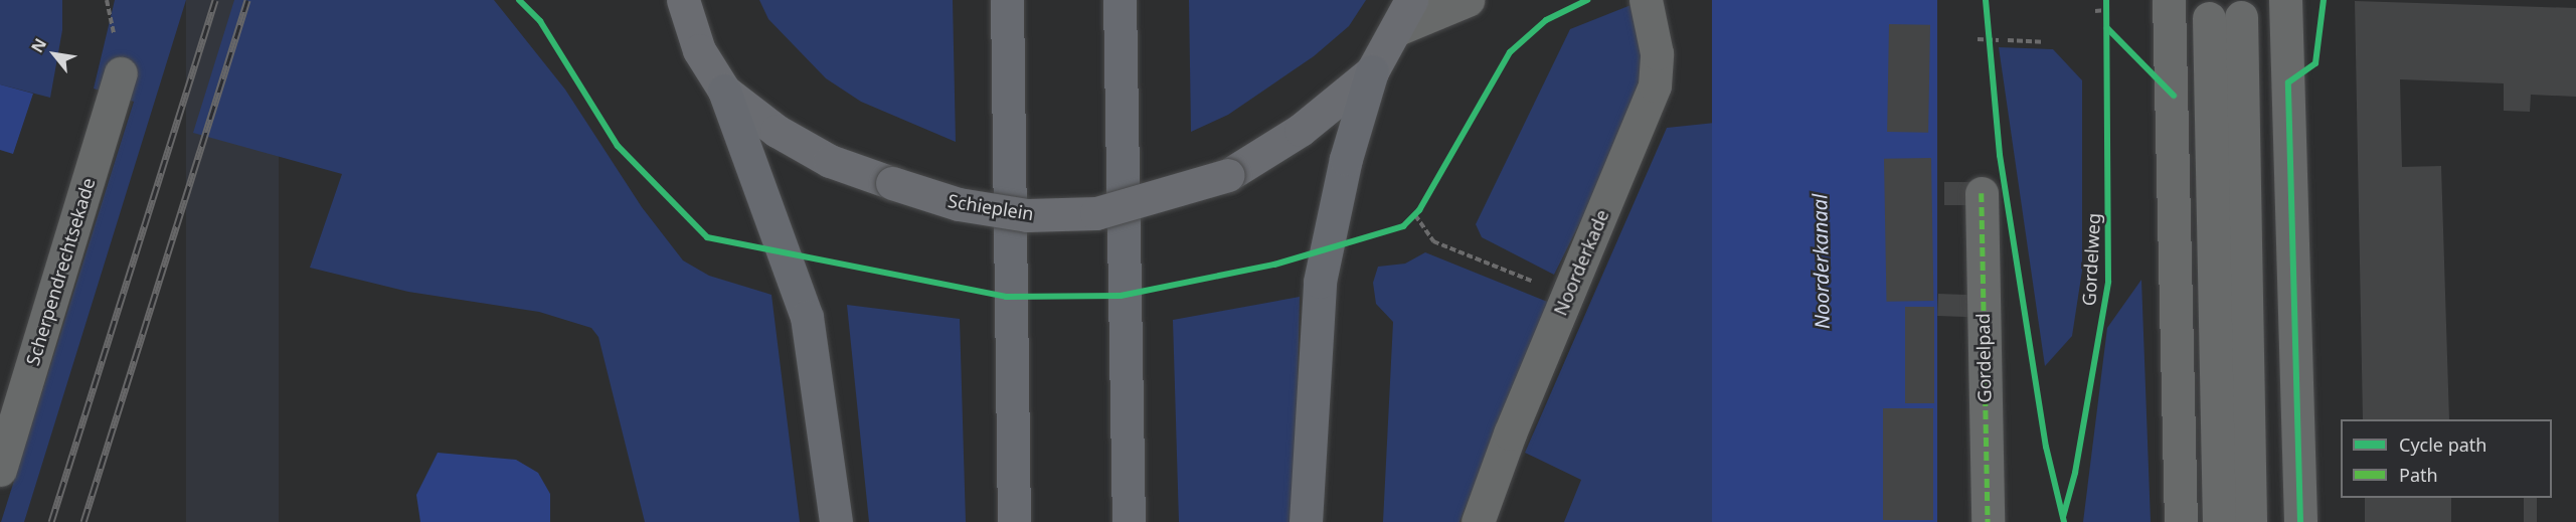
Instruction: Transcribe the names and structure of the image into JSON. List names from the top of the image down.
{
  "streets": {
    "main road": [
      "Schieplein",
      "Noorderkade",
      "Scherpendrechtsekade",
      "Gordelpad"
    ],
    "cycle path": ["Gordelweg"]
  },
  "water": ["Noorderkanaal"],
  "legend": ["Cycle path", "Path"],
  "north": "top left"
}
